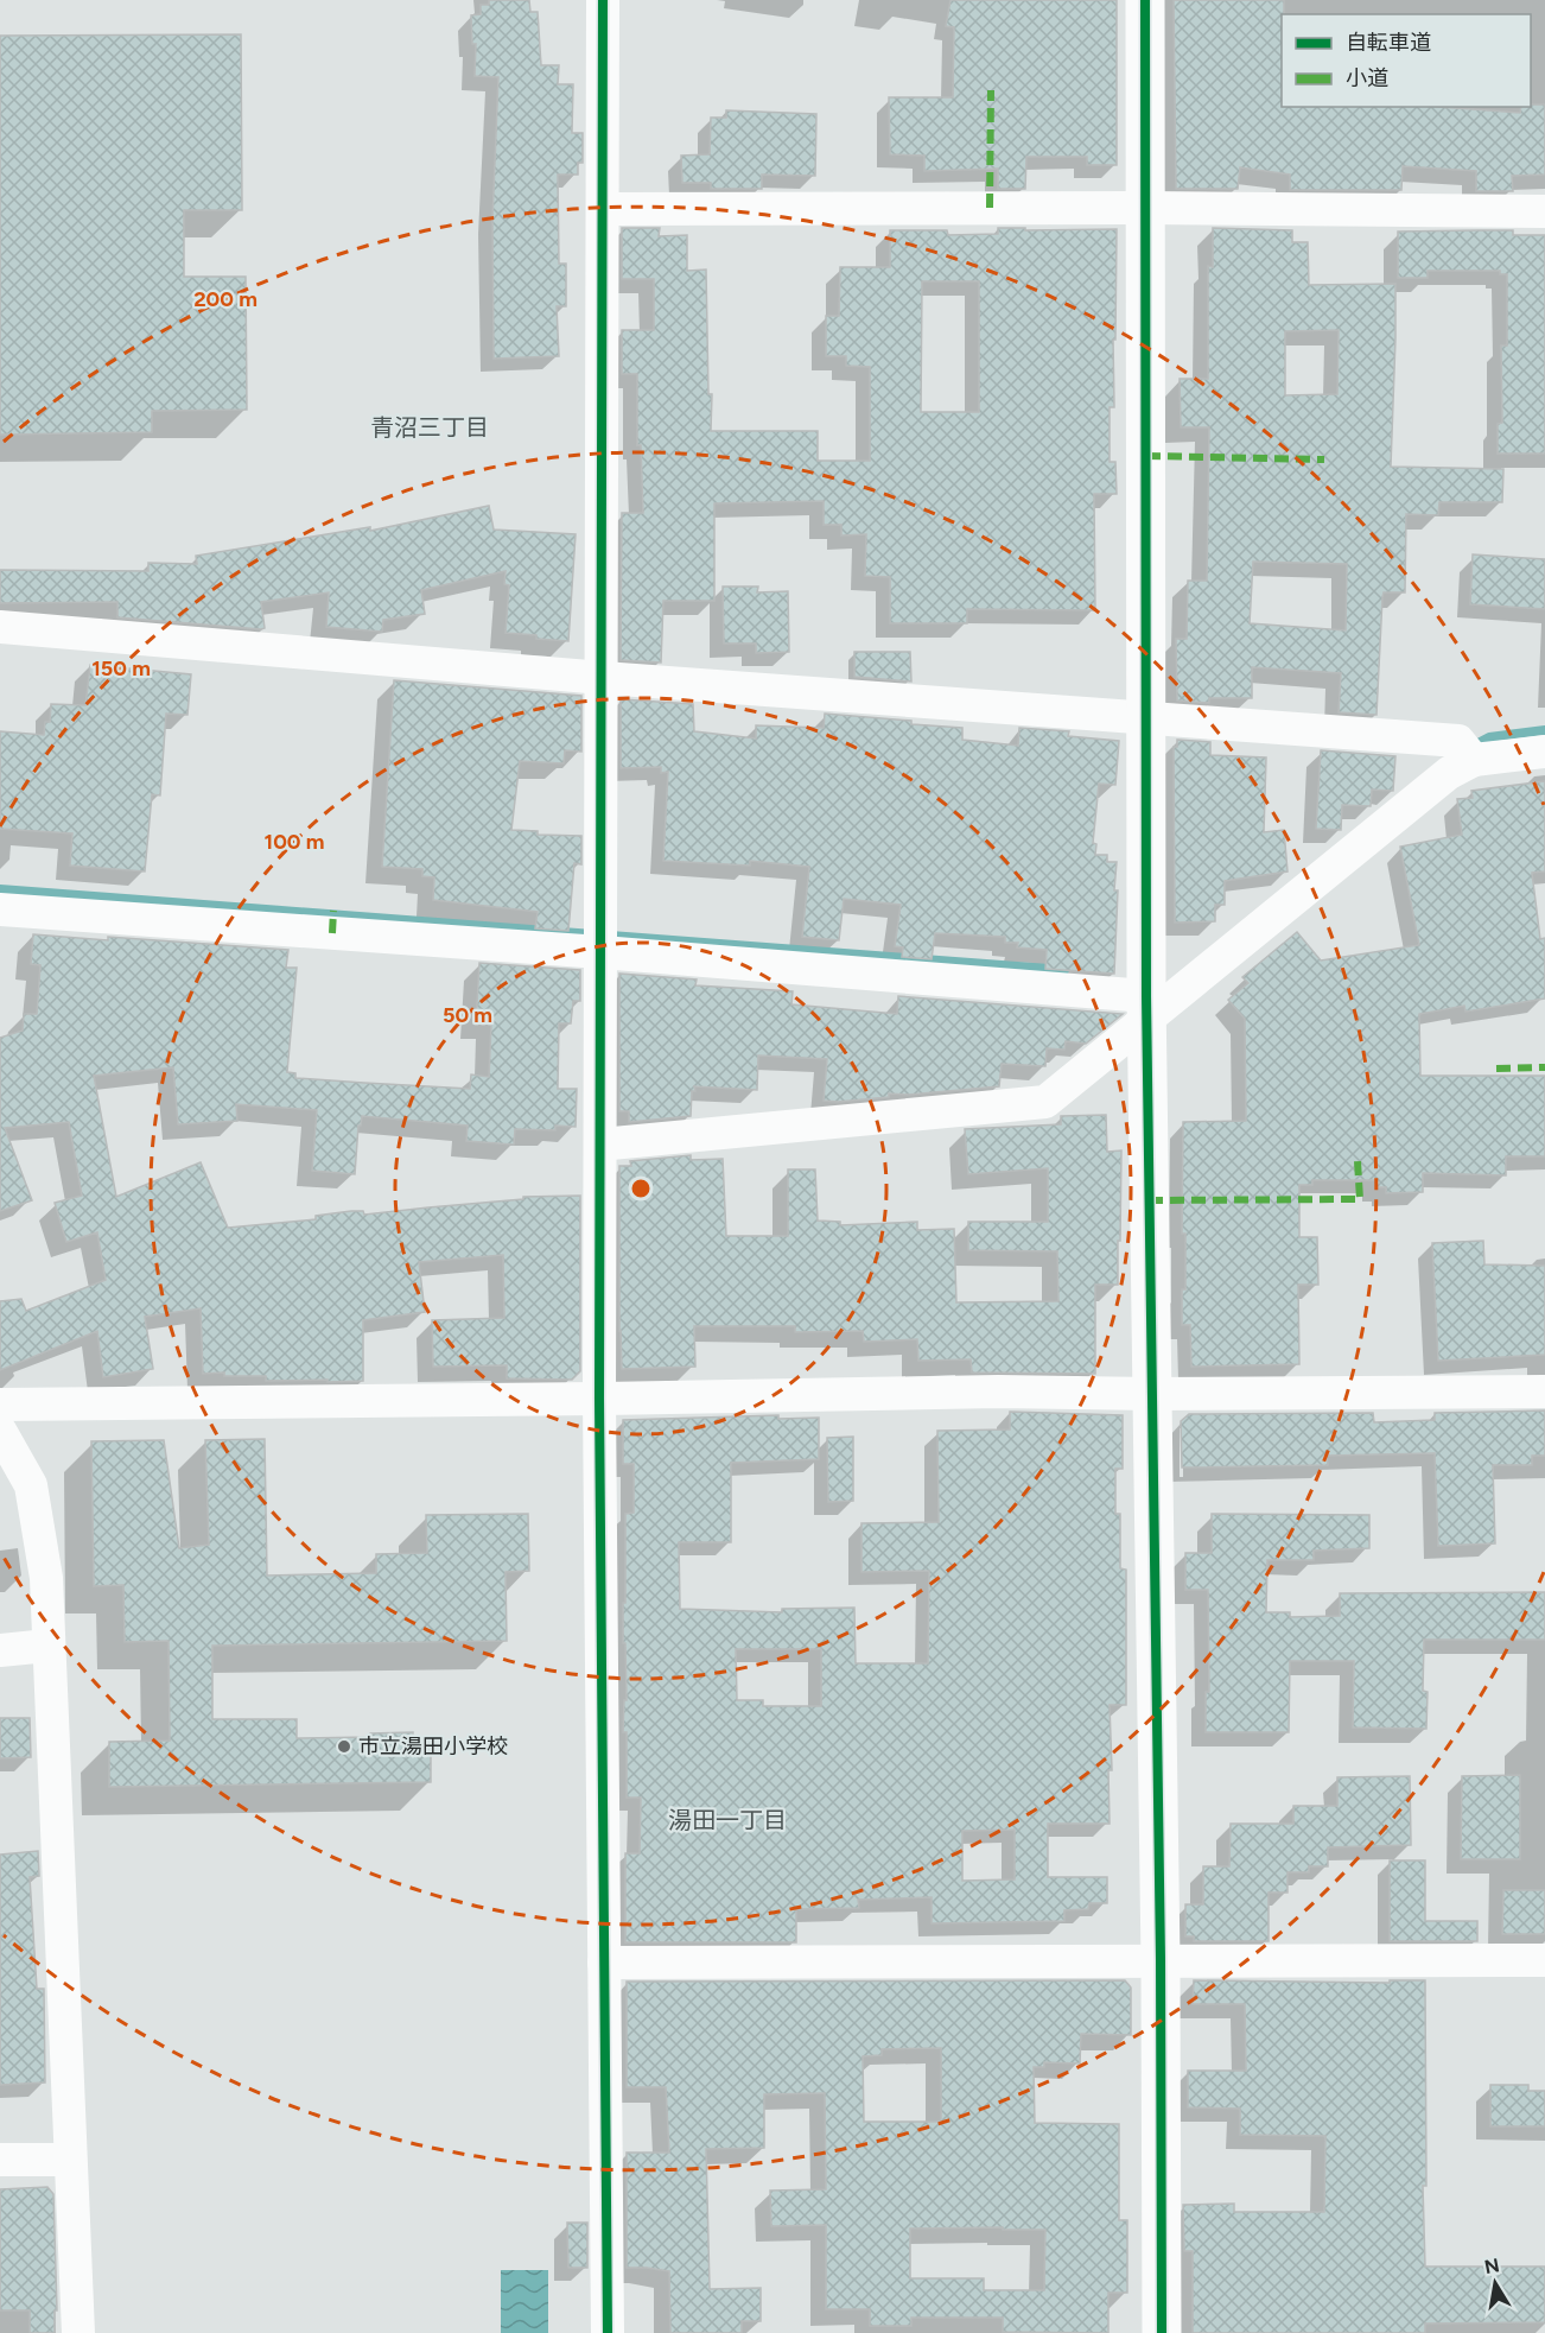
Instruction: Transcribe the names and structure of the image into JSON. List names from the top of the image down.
{
  "districts": ["青沼三丁目", "湯田一丁目"],
  "places": ["市立湯田小学校"],
  "legend": ["自転車道", "小道"],
  "north": "top",
  "rings": [
    "200 m",
    "150 m",
    "100 m",
    "50 m"
  ]
}
